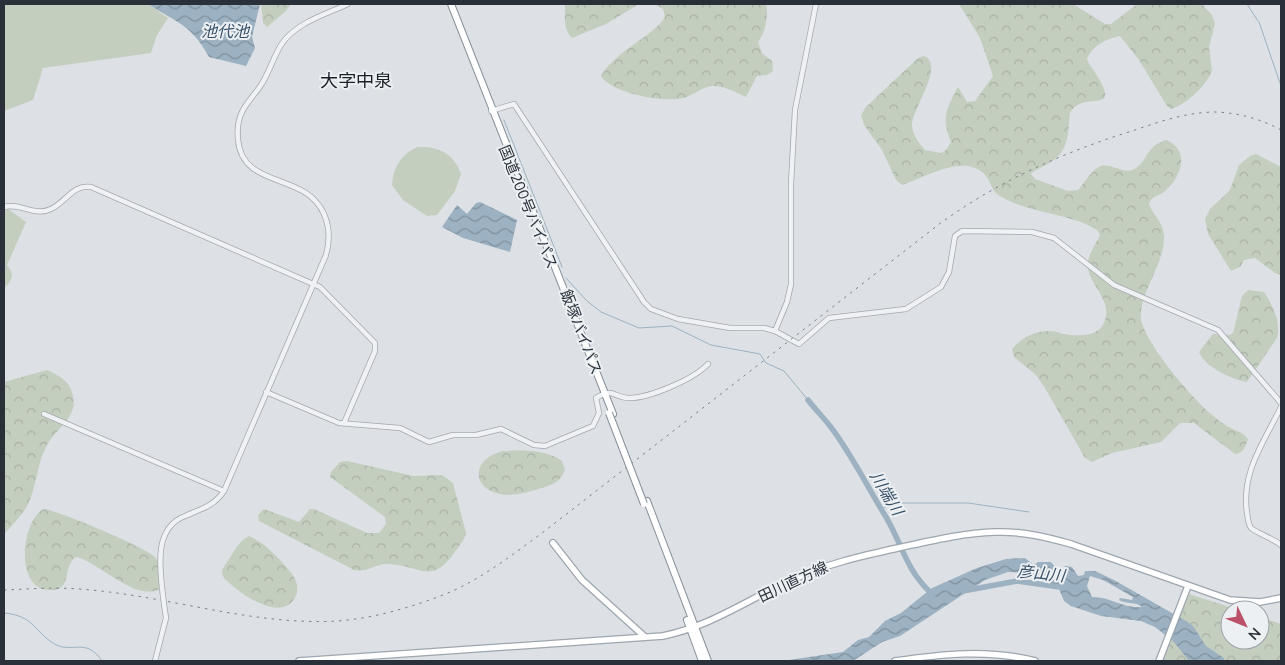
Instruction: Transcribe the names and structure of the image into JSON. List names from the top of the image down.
{
  "streets": {
    "highway": ["国道200号バイパス"],
    "main road": ["田川直方線"]
  },
  "crossings": [
    ["国道200号バイパス", "田川直方線"]
  ],
  "districts": ["大字中泉"],
  "water": ["池代池", "川端川", "彦山川"],
  "north": "bottom right"
}
